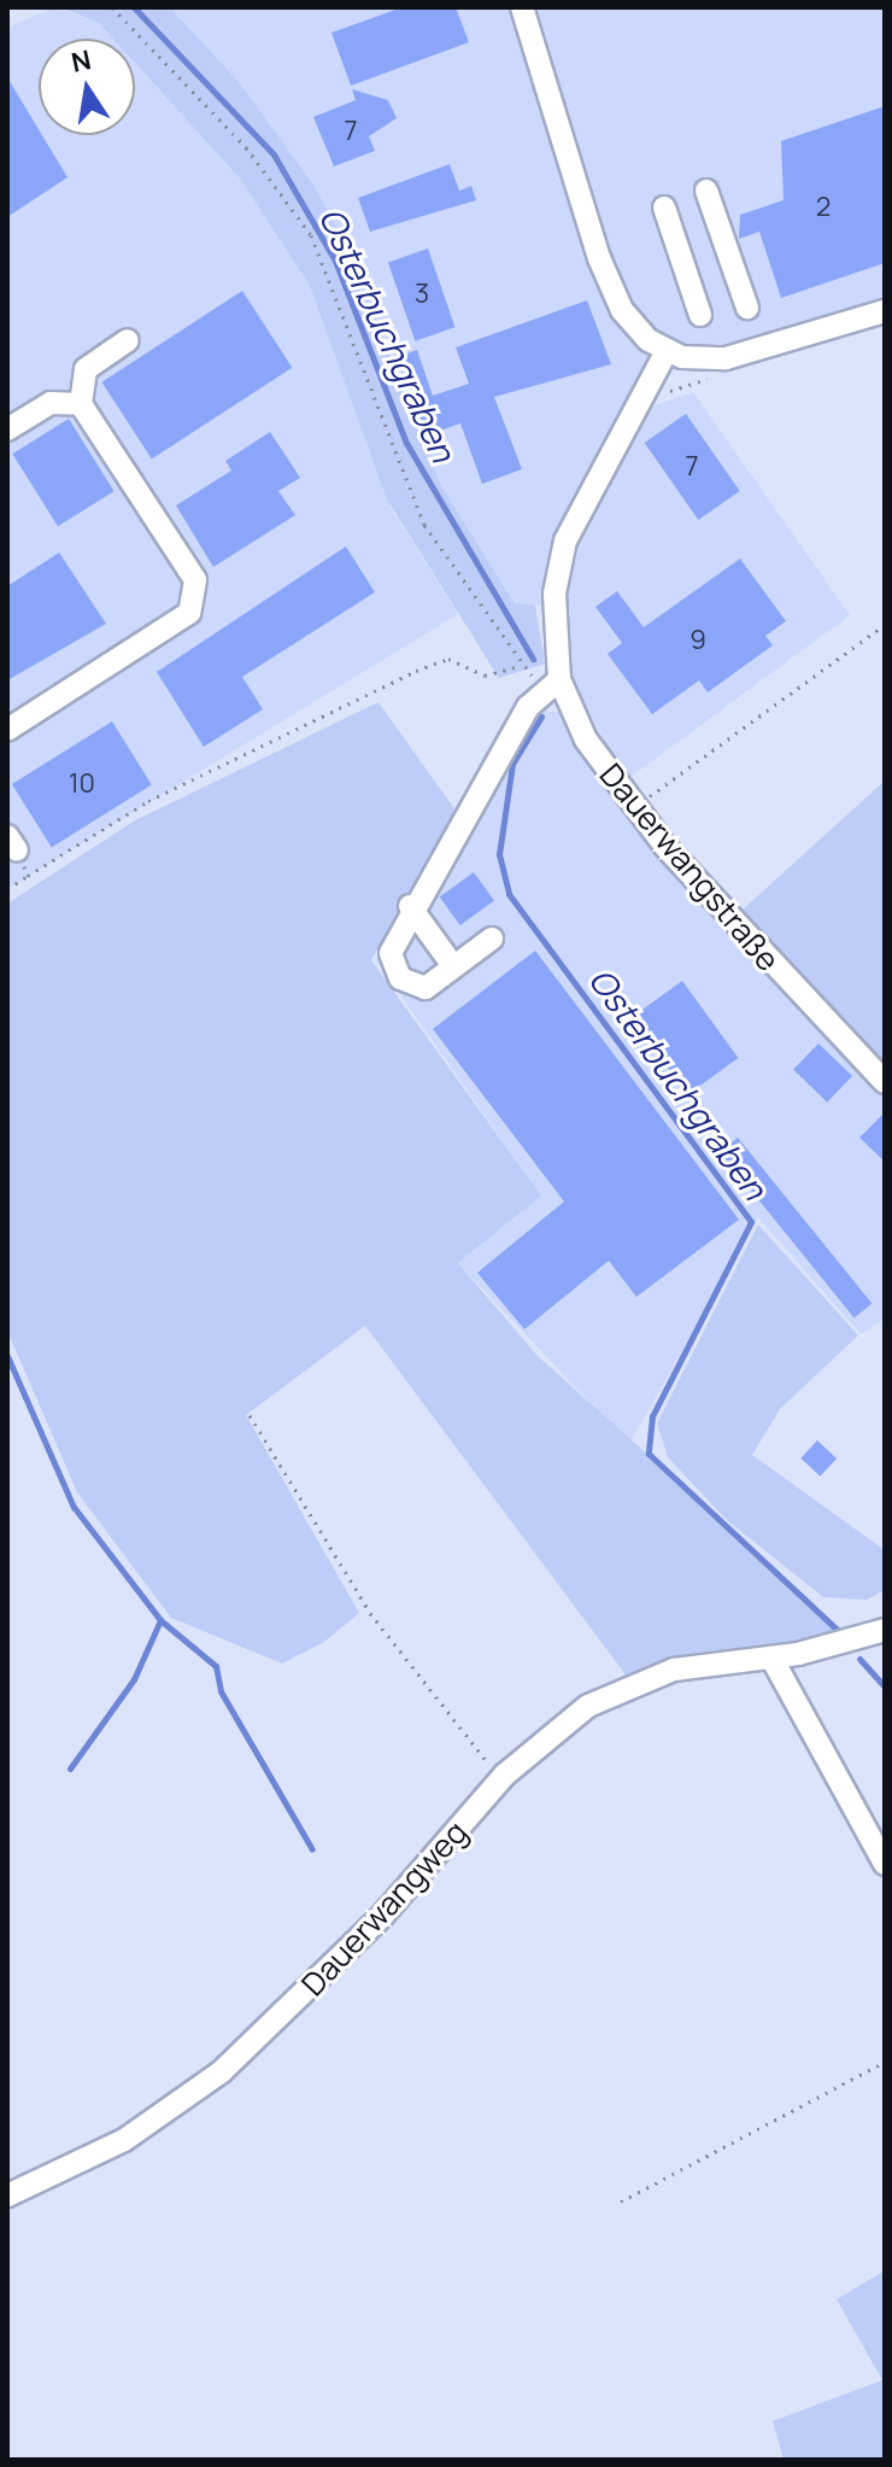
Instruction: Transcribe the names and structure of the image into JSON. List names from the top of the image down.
{
  "streets": {
    "street": ["Dauerwangstraße", "Dauerwangweg"]
  },
  "water": ["Osterbuchgraben"],
  "house_numbers": [
    "7",
    "2",
    "3",
    "7",
    "9",
    "10"
  ],
  "north": "top"
}
